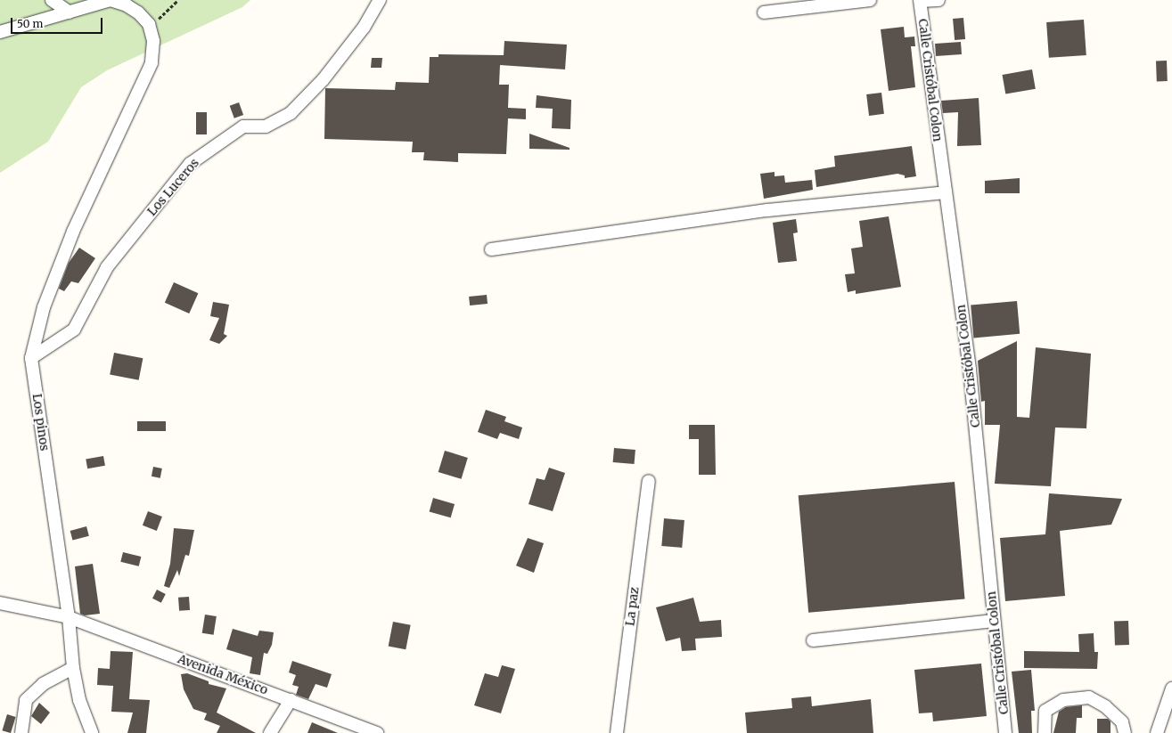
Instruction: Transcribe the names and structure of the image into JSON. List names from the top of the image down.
{
  "streets": {
    "street": [
      "Calle Cristóbal Colon",
      "Los Luceros",
      "Los pinos",
      "La paz",
      "Avenida México"
    ]
  },
  "crossings": [
    ["Los Luceros", "Los pinos"],
    ["Los pinos", "Avenida México"]
  ],
  "scale_bar": "50 m"
}
